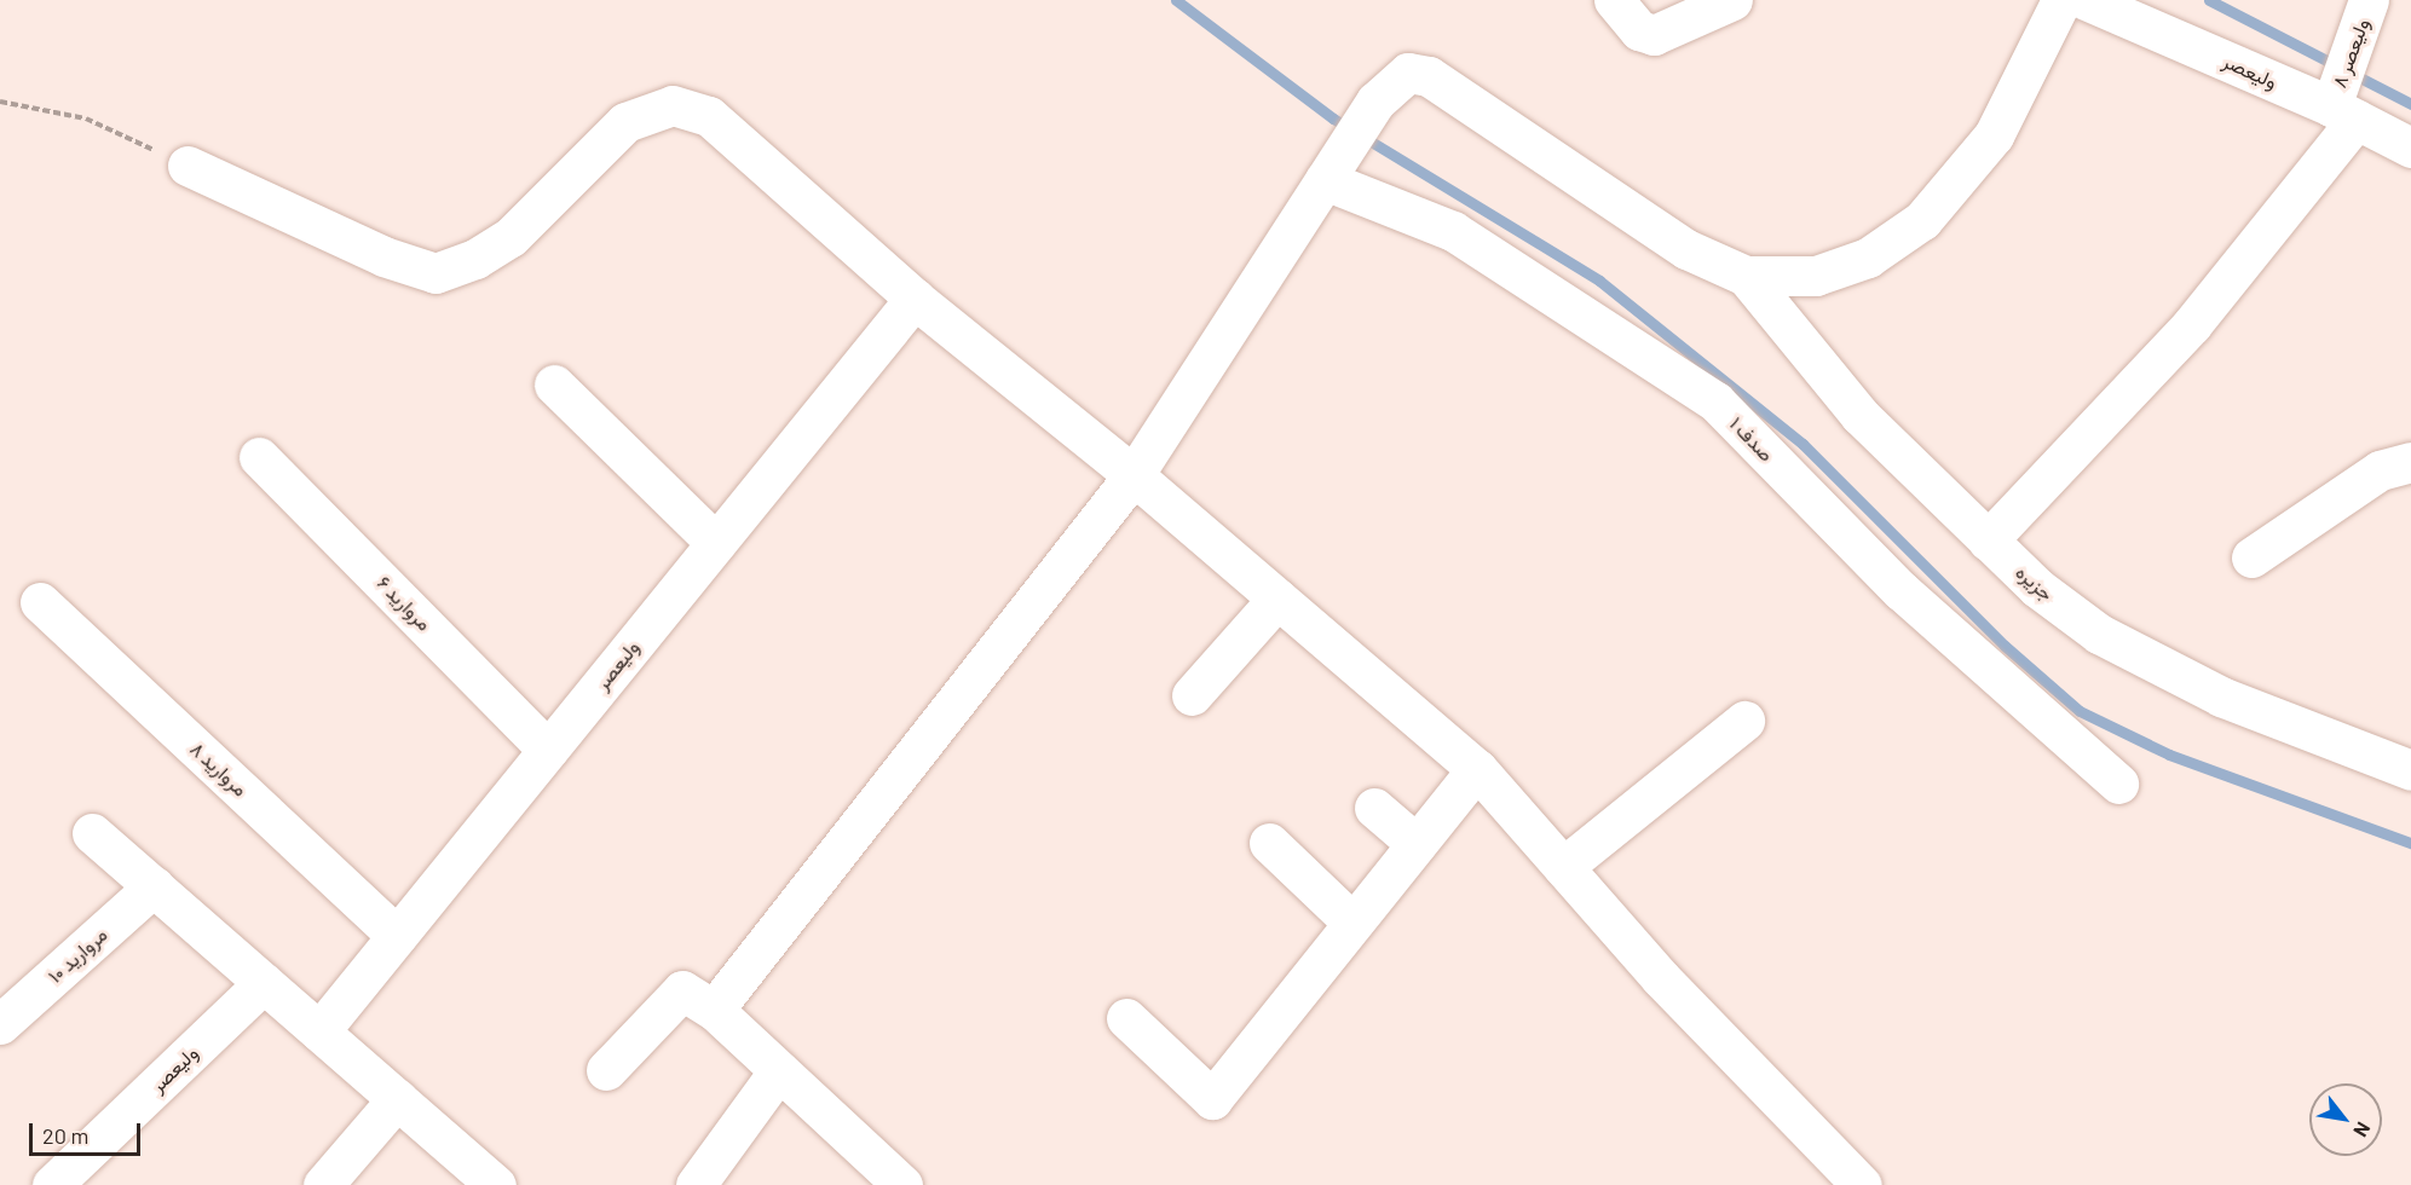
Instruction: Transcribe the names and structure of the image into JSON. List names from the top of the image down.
{
  "streets": {
    "street": [
      "ولیعصر ۸",
      "ولیعصر",
      "صدف ۱",
      "جزیره",
      "مروارید ۶",
      "مروارید ۸",
      "مروارید ۱۰"
    ]
  },
  "crossings": [
    ["ولیعصر ۸", "ولیعصر"],
    ["ولیعصر ۸", "جزیره"],
    ["ولیعصر", "مروارید ۶"],
    ["ولیعصر", "مروارید ۸"]
  ],
  "scale_bar": "20 m",
  "north": "bottom right"
}
